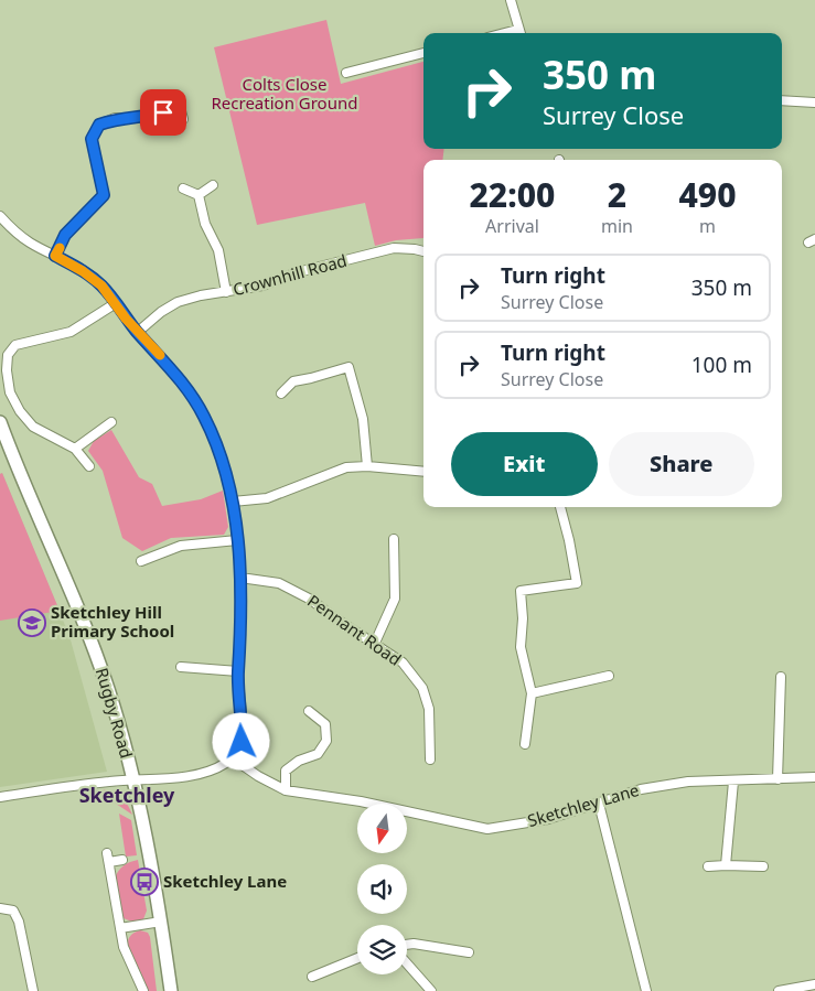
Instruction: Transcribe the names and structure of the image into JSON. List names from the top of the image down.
{
  "streets": {
    "main road": ["Rugby Road"],
    "street": ["Crownhill Road", "Pennant Road", "Sketchley Lane"]
  },
  "districts": ["Sketchley"],
  "parks": ["Colts Close Recreation Ground"],
  "places": {
    "school or university": ["Sketchley Hill Primary School"],
    "bus stop": ["Sketchley Lane"]
  },
  "north": "bottom",
  "page": {
    "turn": ["350 m", "Surrey Close"],
    "eta": [
      "22:00",
      "Arrival",
      "2",
      "min",
      "490",
      "m"
    ],
    "list": [
      {
        "name": "Turn right",
        "note": "Surrey Close",
        "value": "350 m"
      },
      {
        "name": "Turn right",
        "note": "Surrey Close",
        "value": "100 m"
      }
    ],
    "buttons": ["Exit", "Share"]
  }
}
